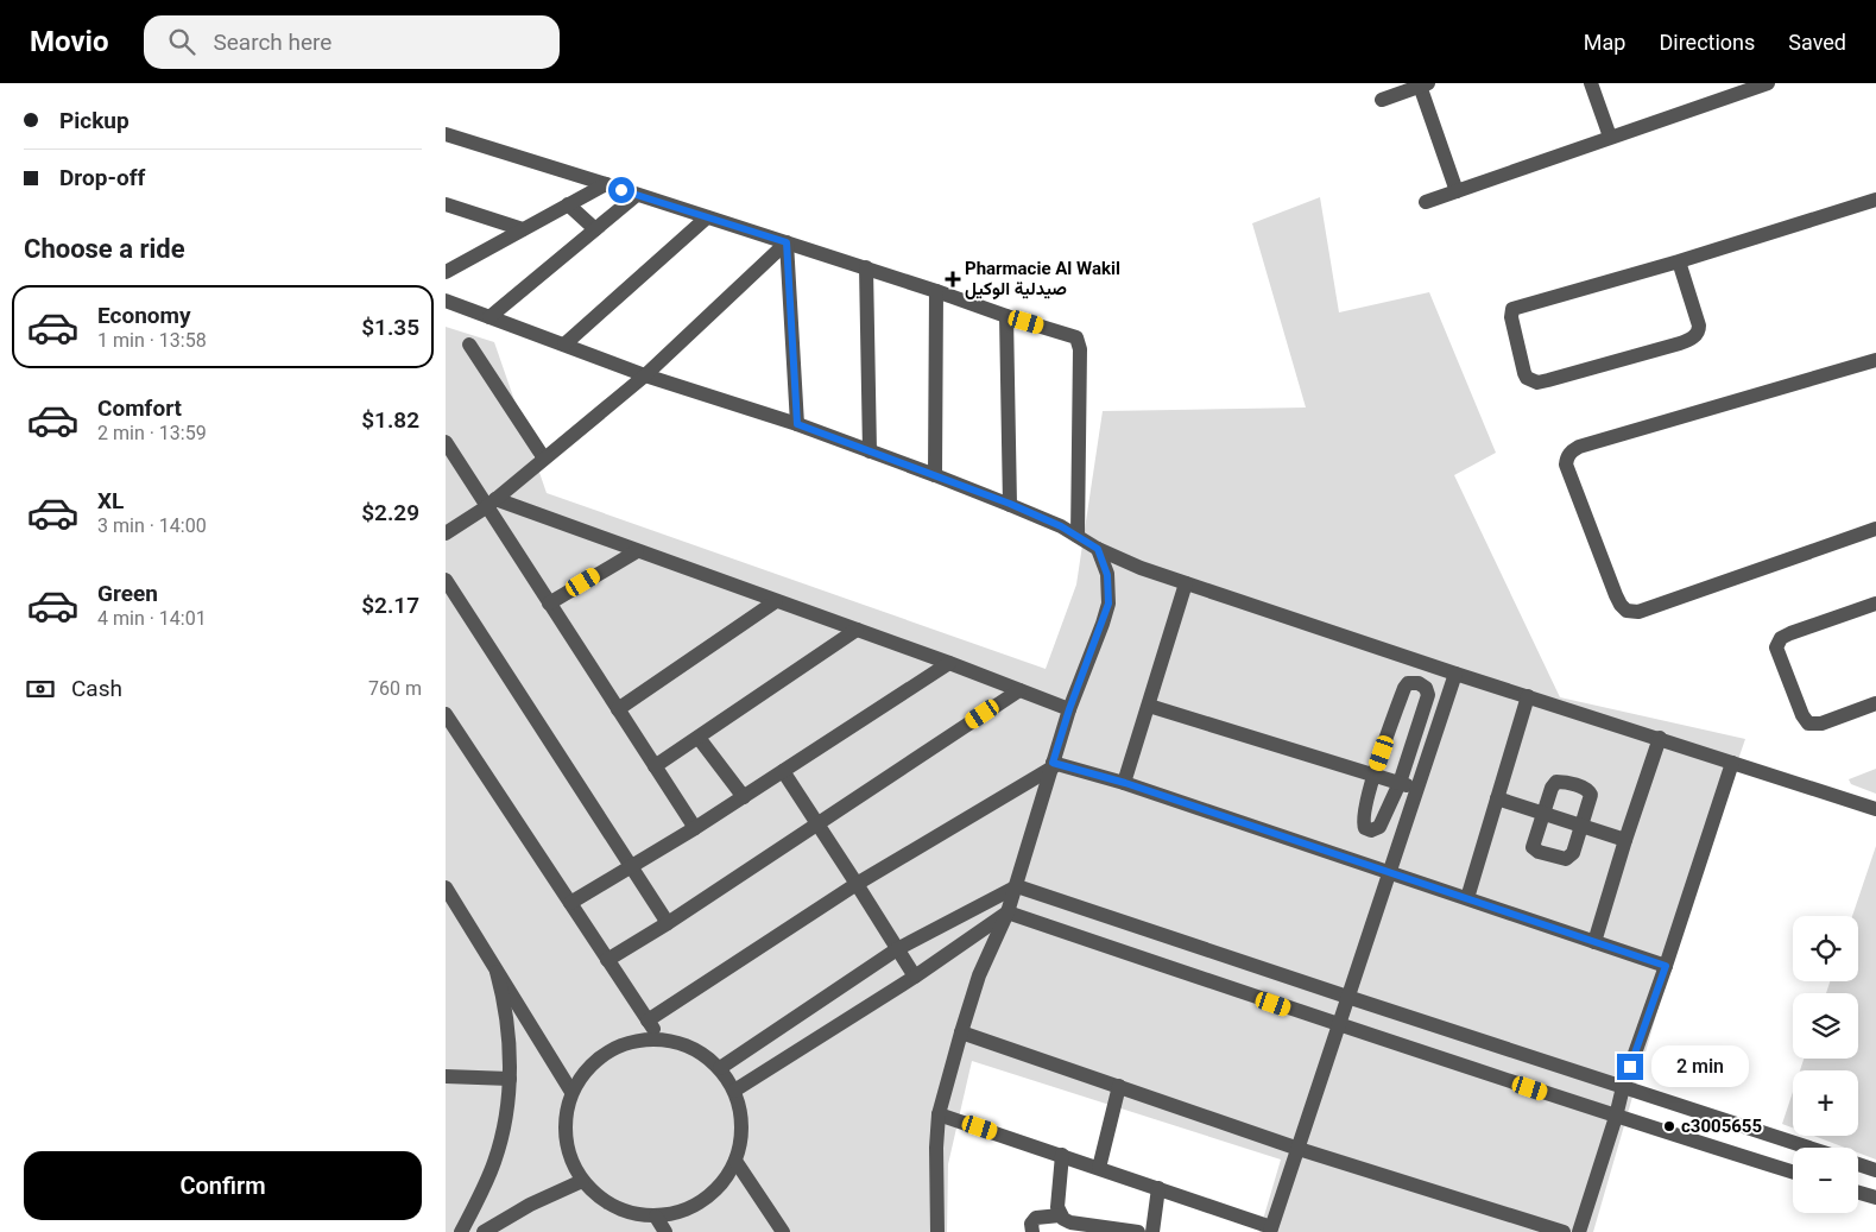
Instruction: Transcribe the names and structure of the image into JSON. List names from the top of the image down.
{
  "places": {
    "health": ["Pharmacie Al Wakil صيدلية الوكيل"],
    "other": ["c3005655"]
  },
  "page": {
    "header": "Movio",
    "search": "Search here",
    "nav": ["Map", "Directions", "Saved"],
    "banner": ["Pickup", "Drop-off"],
    "heading": "Choose a ride",
    "list": [
      {
        "name": "Economy",
        "note": "1 min · 13:58",
        "value": "$1.35"
      },
      {
        "name": "Comfort",
        "note": "2 min · 13:59",
        "value": "$1.82"
      },
      {
        "name": "XL",
        "note": "3 min · 14:00",
        "value": "$2.29"
      },
      {
        "name": "Green",
        "note": "4 min · 14:01",
        "value": "$2.17"
      }
    ],
    "pay": ["Cash", "760 m"],
    "map_buttons": ["+", "−"],
    "bubble": "2 min",
    "buttons": "Confirm"
  }
}
